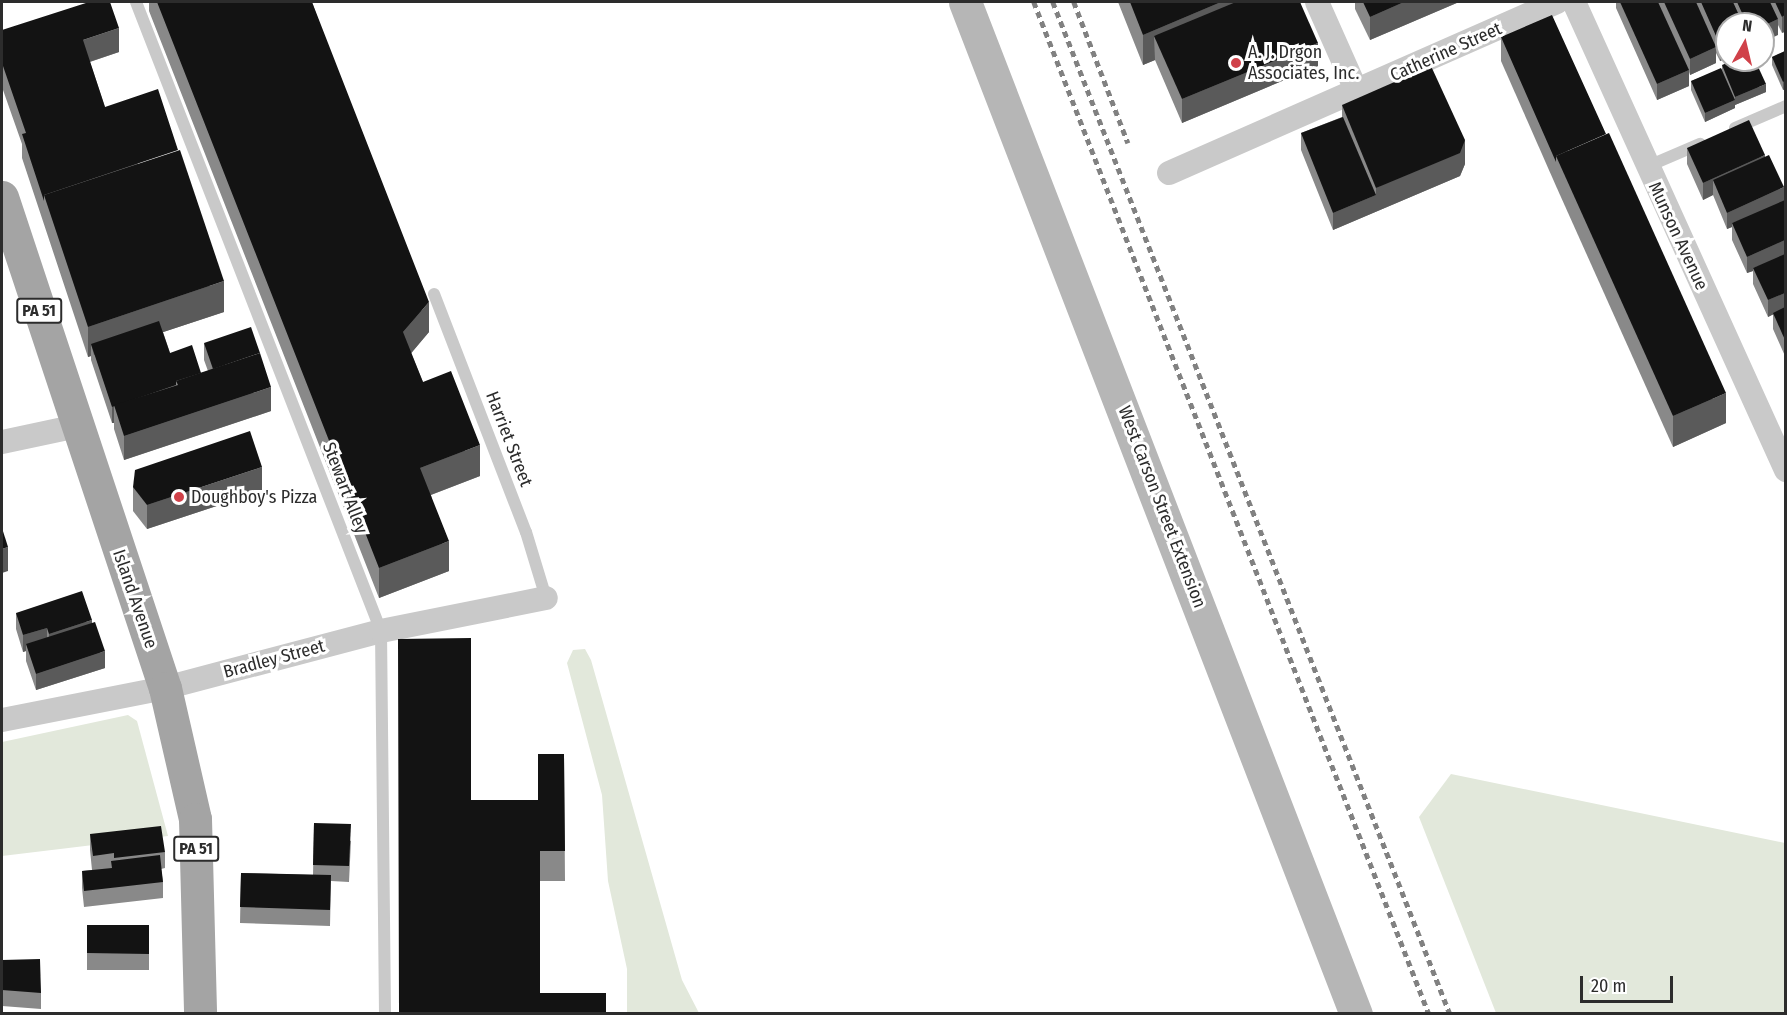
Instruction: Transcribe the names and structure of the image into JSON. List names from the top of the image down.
{
  "streets": {
    "main road": ["PA 51", "Island Avenue"],
    "street": [
      "Catherine Street",
      "Munson Avenue",
      "West Carson Street Extension",
      "Bradley Street"
    ],
    "lane": ["Harriet Street", "Stewart Alley"]
  },
  "crossings": [
    ["Harriet Street", "Bradley Street"],
    ["Stewart Alley", "Bradley Street"],
    ["Island Avenue", "Bradley Street"]
  ],
  "places": ["A. J. Drgon Associates, Inc.", "Doughboy's Pizza"],
  "scale_bar": "20 m",
  "north": "top"
}
